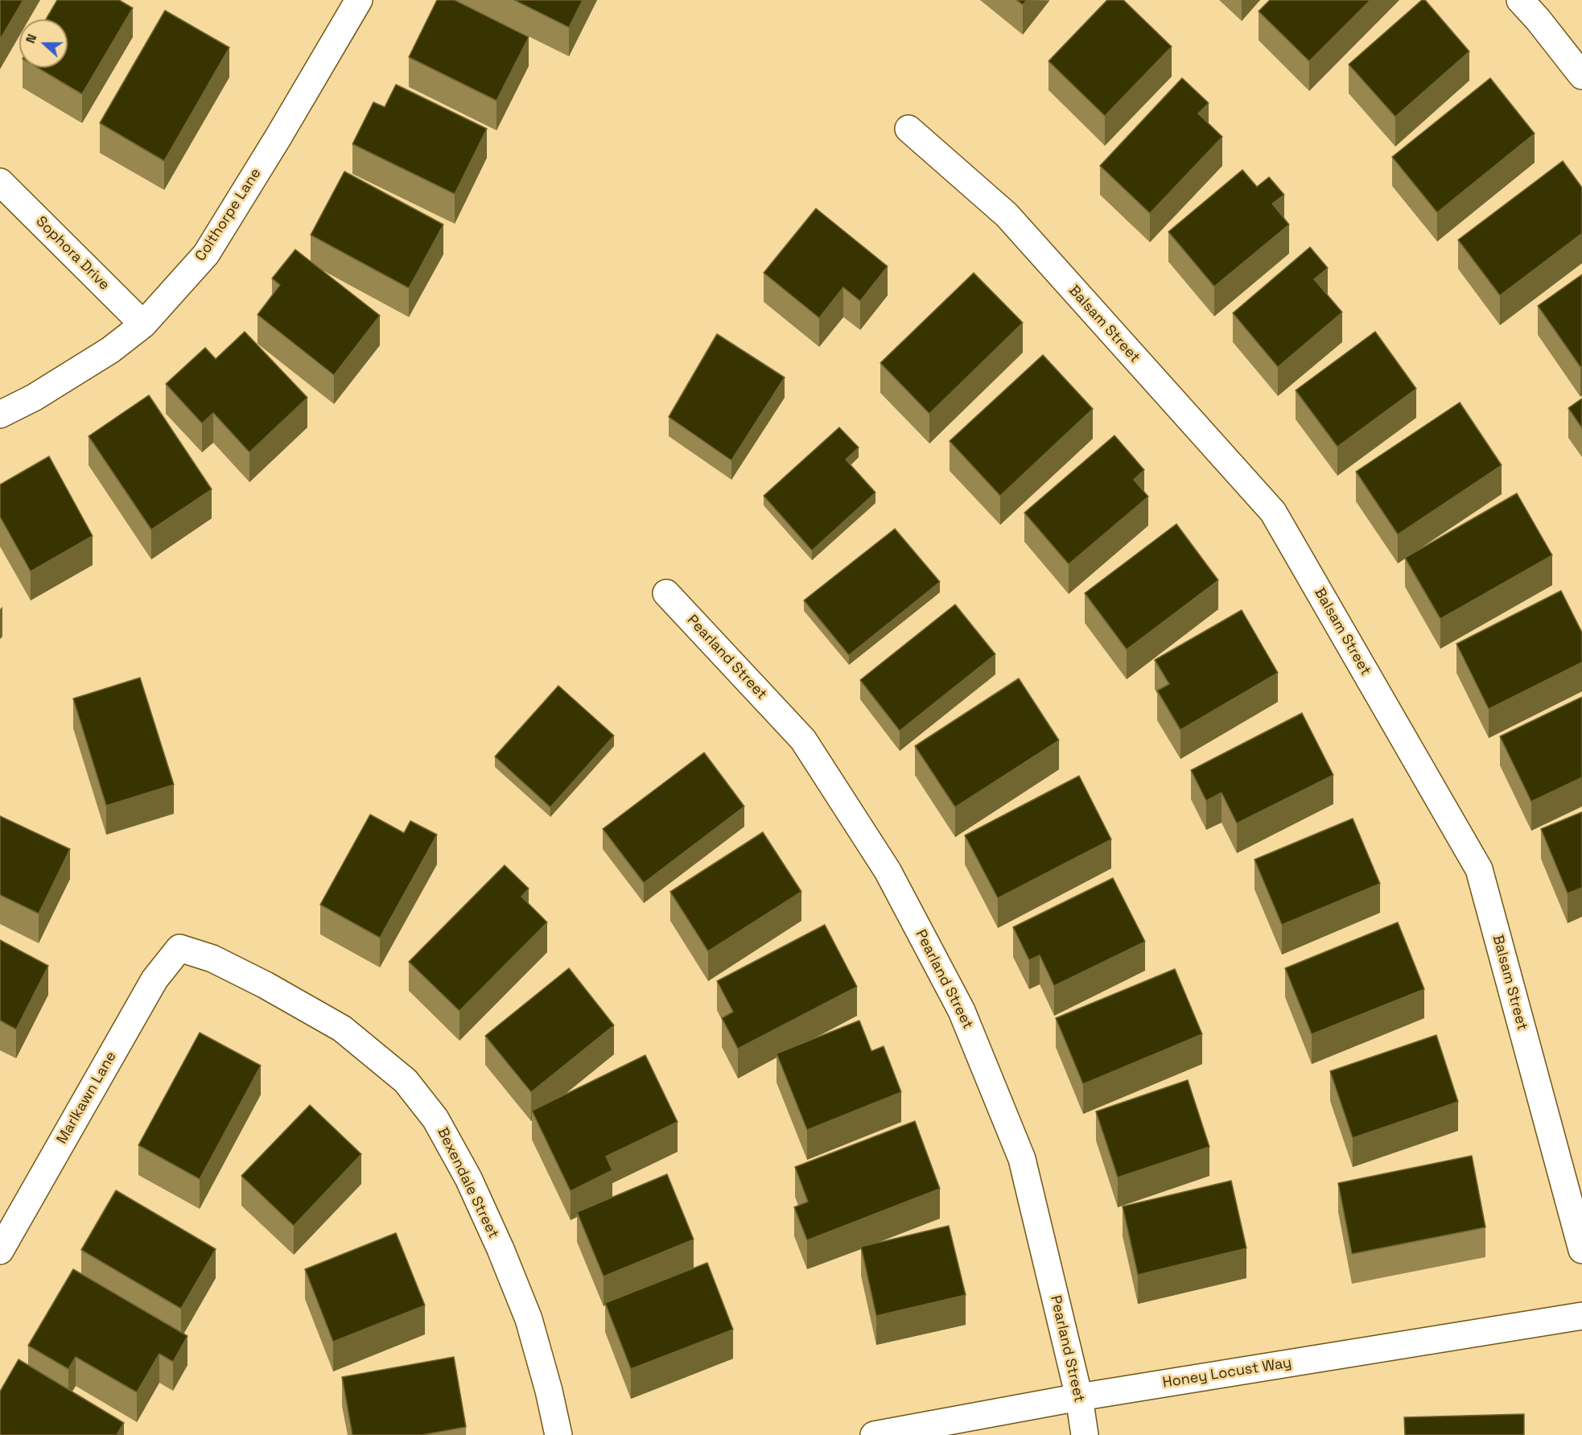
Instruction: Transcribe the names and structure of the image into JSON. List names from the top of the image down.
{
  "streets": {
    "street": [
      "Colthorpe Lane",
      "Sophora Drive",
      "Balsam Street",
      "Pearland Street",
      "Marlkawn Lane",
      "Bexendale Street",
      "Honey Locust Way"
    ]
  },
  "crossings": [
    ["Colthorpe Lane", "Sophora Drive"],
    ["Pearland Street", "Honey Locust Way"],
    ["Marlkawn Lane", "Bexendale Street"]
  ],
  "north": "left"
}
